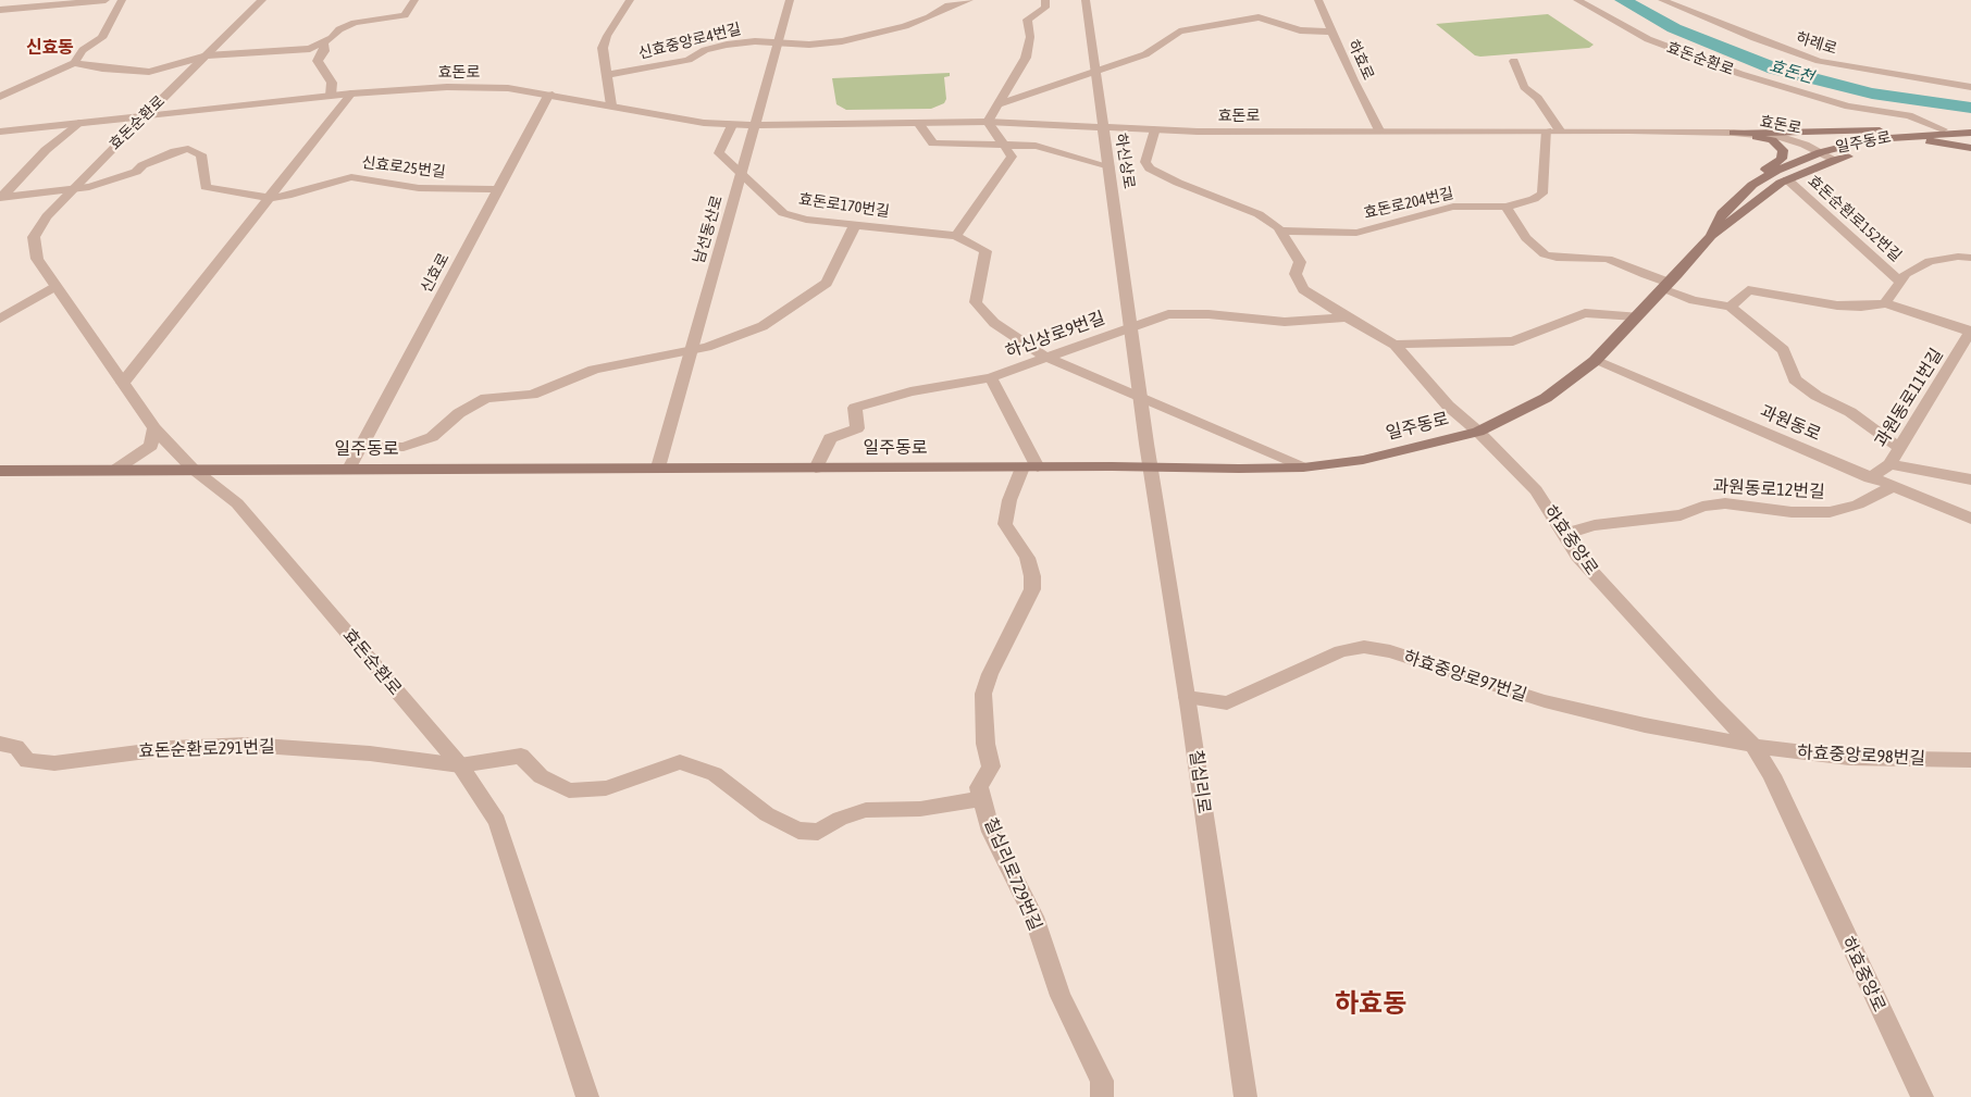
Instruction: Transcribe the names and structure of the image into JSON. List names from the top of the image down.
{
  "streets": {
    "main road": ["일주동로"],
    "street": [
      "신효중앙로4번길",
      "하례로",
      "효돈순환로",
      "하효로",
      "효돈로",
      "하신상로",
      "신효로25번길",
      "효돈로204번길",
      "효돈로170번길",
      "효돈순환로152번길",
      "남선동산로",
      "신효로",
      "하신상로9번길",
      "과원동로11번길",
      "과원동로",
      "과원동로12번길",
      "하효중앙로",
      "하효중앙로97번길",
      "효돈순환로291번길",
      "하효중앙로98번길",
      "칠십리로",
      "칠십리로729번길"
    ]
  },
  "crossings": [
    ["신효중앙로4번길", "남선동산로"],
    ["효돈순환로", "효돈로"],
    ["효돈순환로", "일주동로"],
    ["효돈순환로", "신효로25번길"],
    ["효돈순환로", "효돈순환로291번길"],
    ["하효로", "효돈로"],
    ["효돈로", "일주동로"],
    ["효돈로", "하신상로"],
    ["효돈로", "효돈로204번길"],
    ["효돈로", "효돈로170번길"],
    ["효돈로", "남선동산로"],
    ["효돈로", "신효로"],
    ["효돈로", "하효중앙로"],
    ["일주동로", "하신상로"],
    ["일주동로", "효돈로170번길"],
    ["일주동로", "효돈순환로152번길"],
    ["일주동로", "남선동산로"],
    ["일주동로", "신효로"],
    ["일주동로", "하신상로9번길"],
    ["일주동로", "과원동로"],
    ["일주동로", "하효중앙로"],
    ["일주동로", "칠십리로"],
    ["일주동로", "칠십리로729번길"],
    ["하신상로", "효돈로170번길"],
    ["하신상로", "하신상로9번길"],
    ["하신상로", "칠십리로"],
    ["신효로25번길", "신효로"],
    ["효돈로204번길", "하효중앙로"],
    ["효돈로170번길", "남선동산로"],
    ["효돈로170번길", "하신상로9번길"],
    ["하신상로9번길", "칠십리로729번길"],
    ["과원동로11번길", "과원동로"],
    ["과원동로", "과원동로12번길"],
    ["과원동로12번길", "하효중앙로"],
    ["하효중앙로", "하효중앙로97번길"],
    ["하효중앙로", "하효중앙로98번길"],
    ["하효중앙로97번길", "하효중앙로98번길"],
    ["하효중앙로97번길", "칠십리로"],
    ["효돈순환로291번길", "칠십리로729번길"]
  ],
  "districts": ["신효동", "하효동"],
  "water": ["효돈천"]
}
